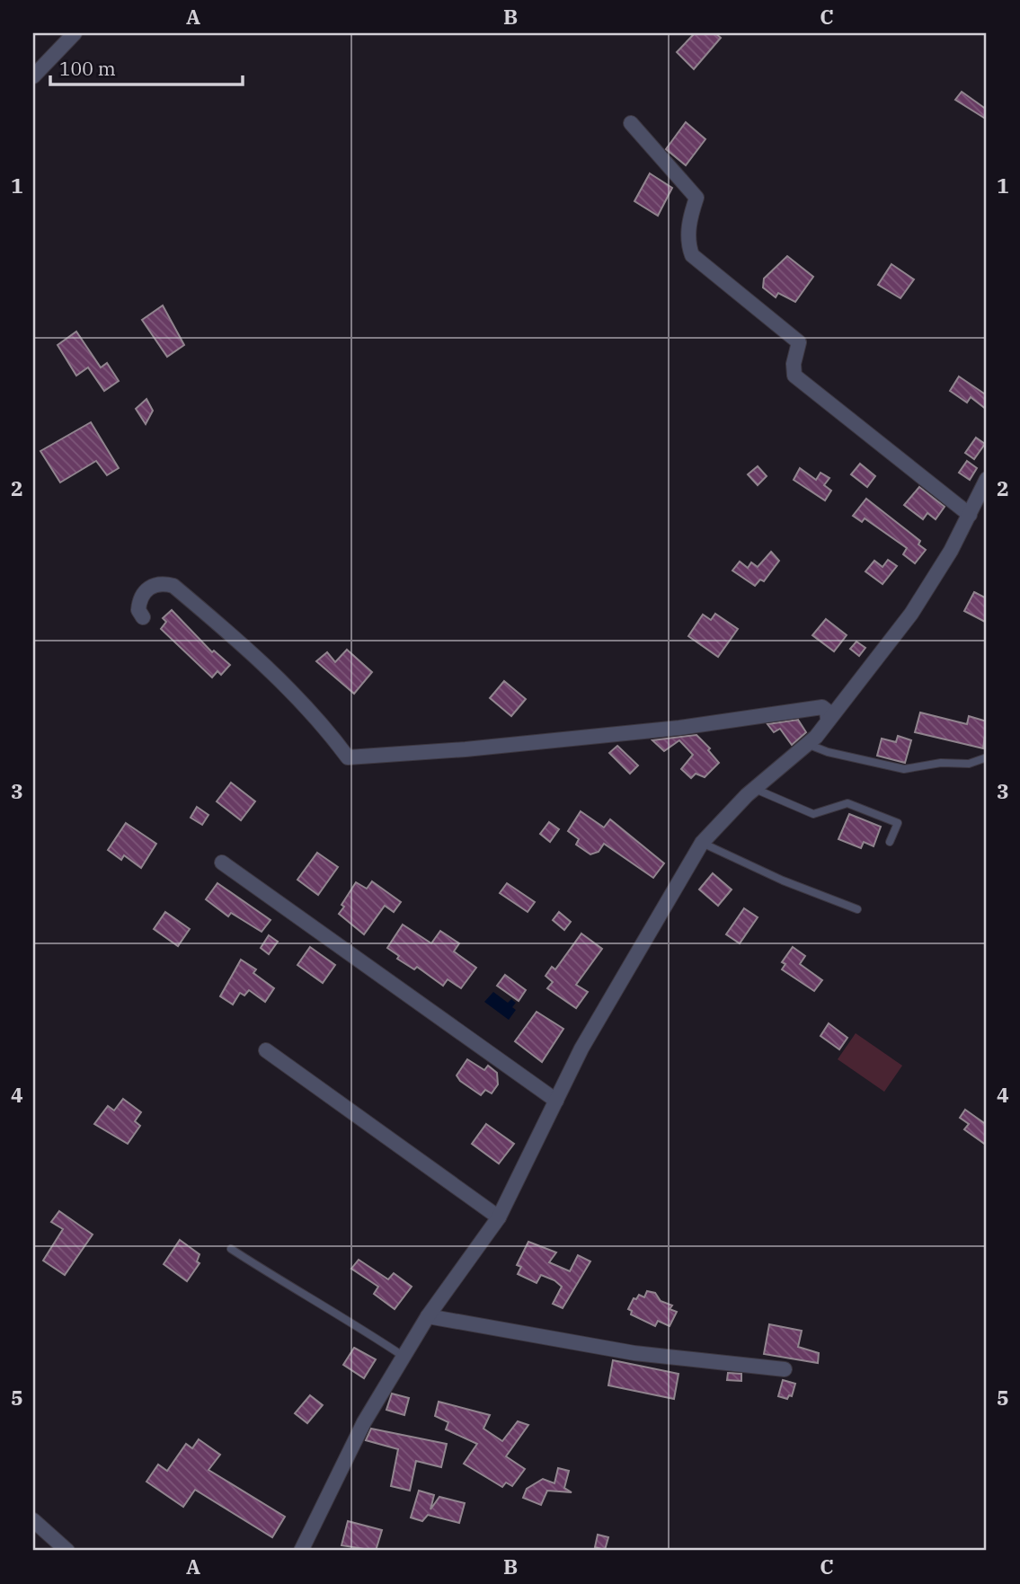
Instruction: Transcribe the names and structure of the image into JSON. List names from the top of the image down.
{
  "scale_bar": "100 m",
  "grid": {
    "columns": ["A", "B", "C"],
    "rows": [
      "1",
      "2",
      "3",
      "4",
      "5"
    ]
  }
}
